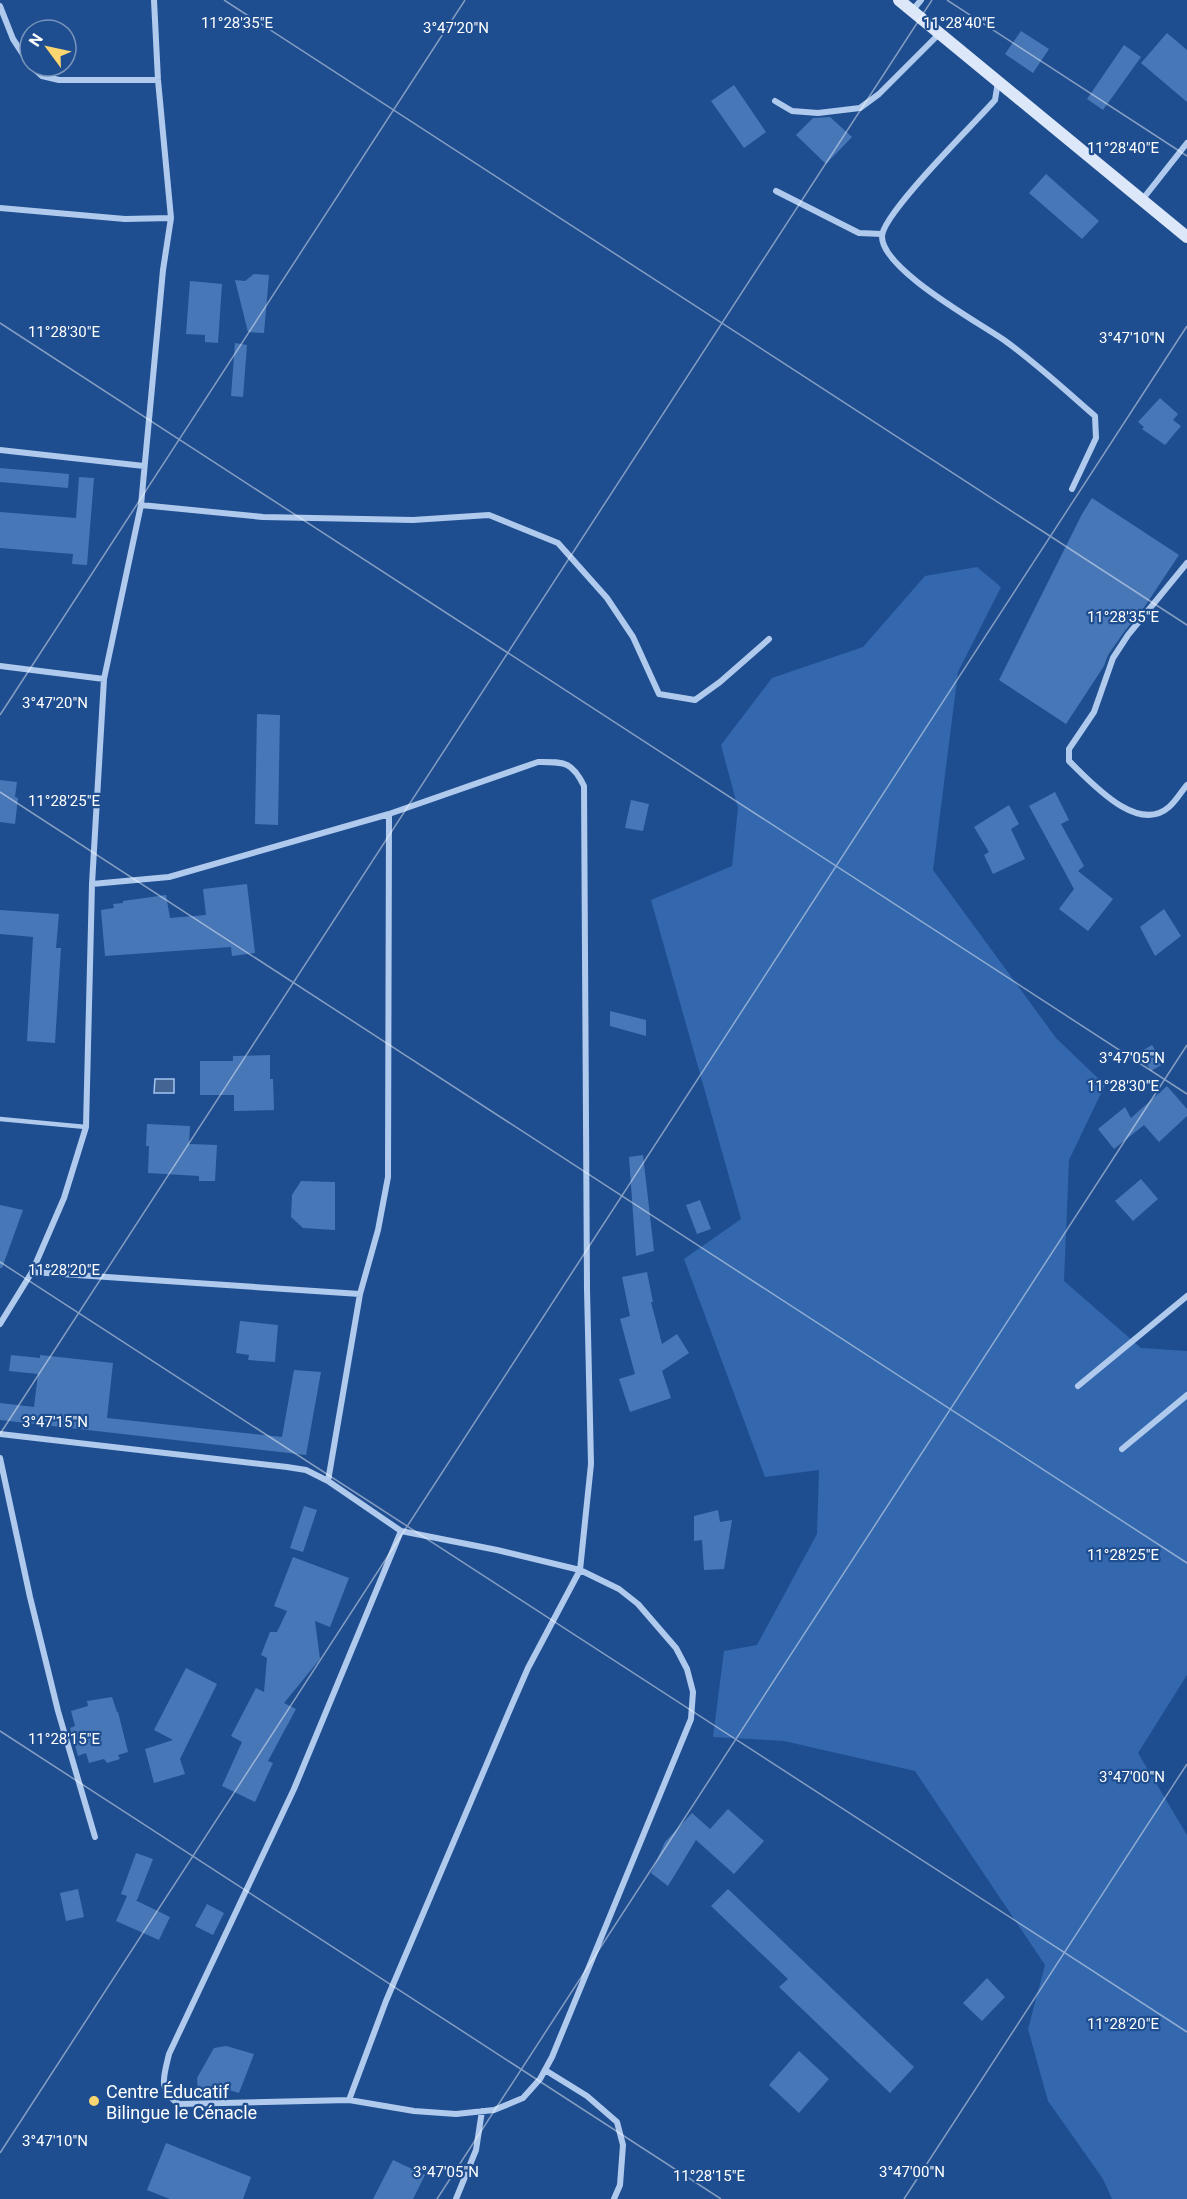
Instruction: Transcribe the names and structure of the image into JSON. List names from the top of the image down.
{
  "places": ["Centre Éducatif Bilingue le Cénacle"],
  "north": "top left",
  "coordinates": [
    "11°28'35\"E",
    "11°28'40\"E",
    "3°47'20\"N",
    "11°28'30\"E",
    "3°47'10\"N",
    "11°28'25\"E",
    "3°47'05\"N",
    "11°28'20\"E",
    "3°47'15\"N",
    "11°28'15\"E",
    "3°47'00\"N"
  ]
}
